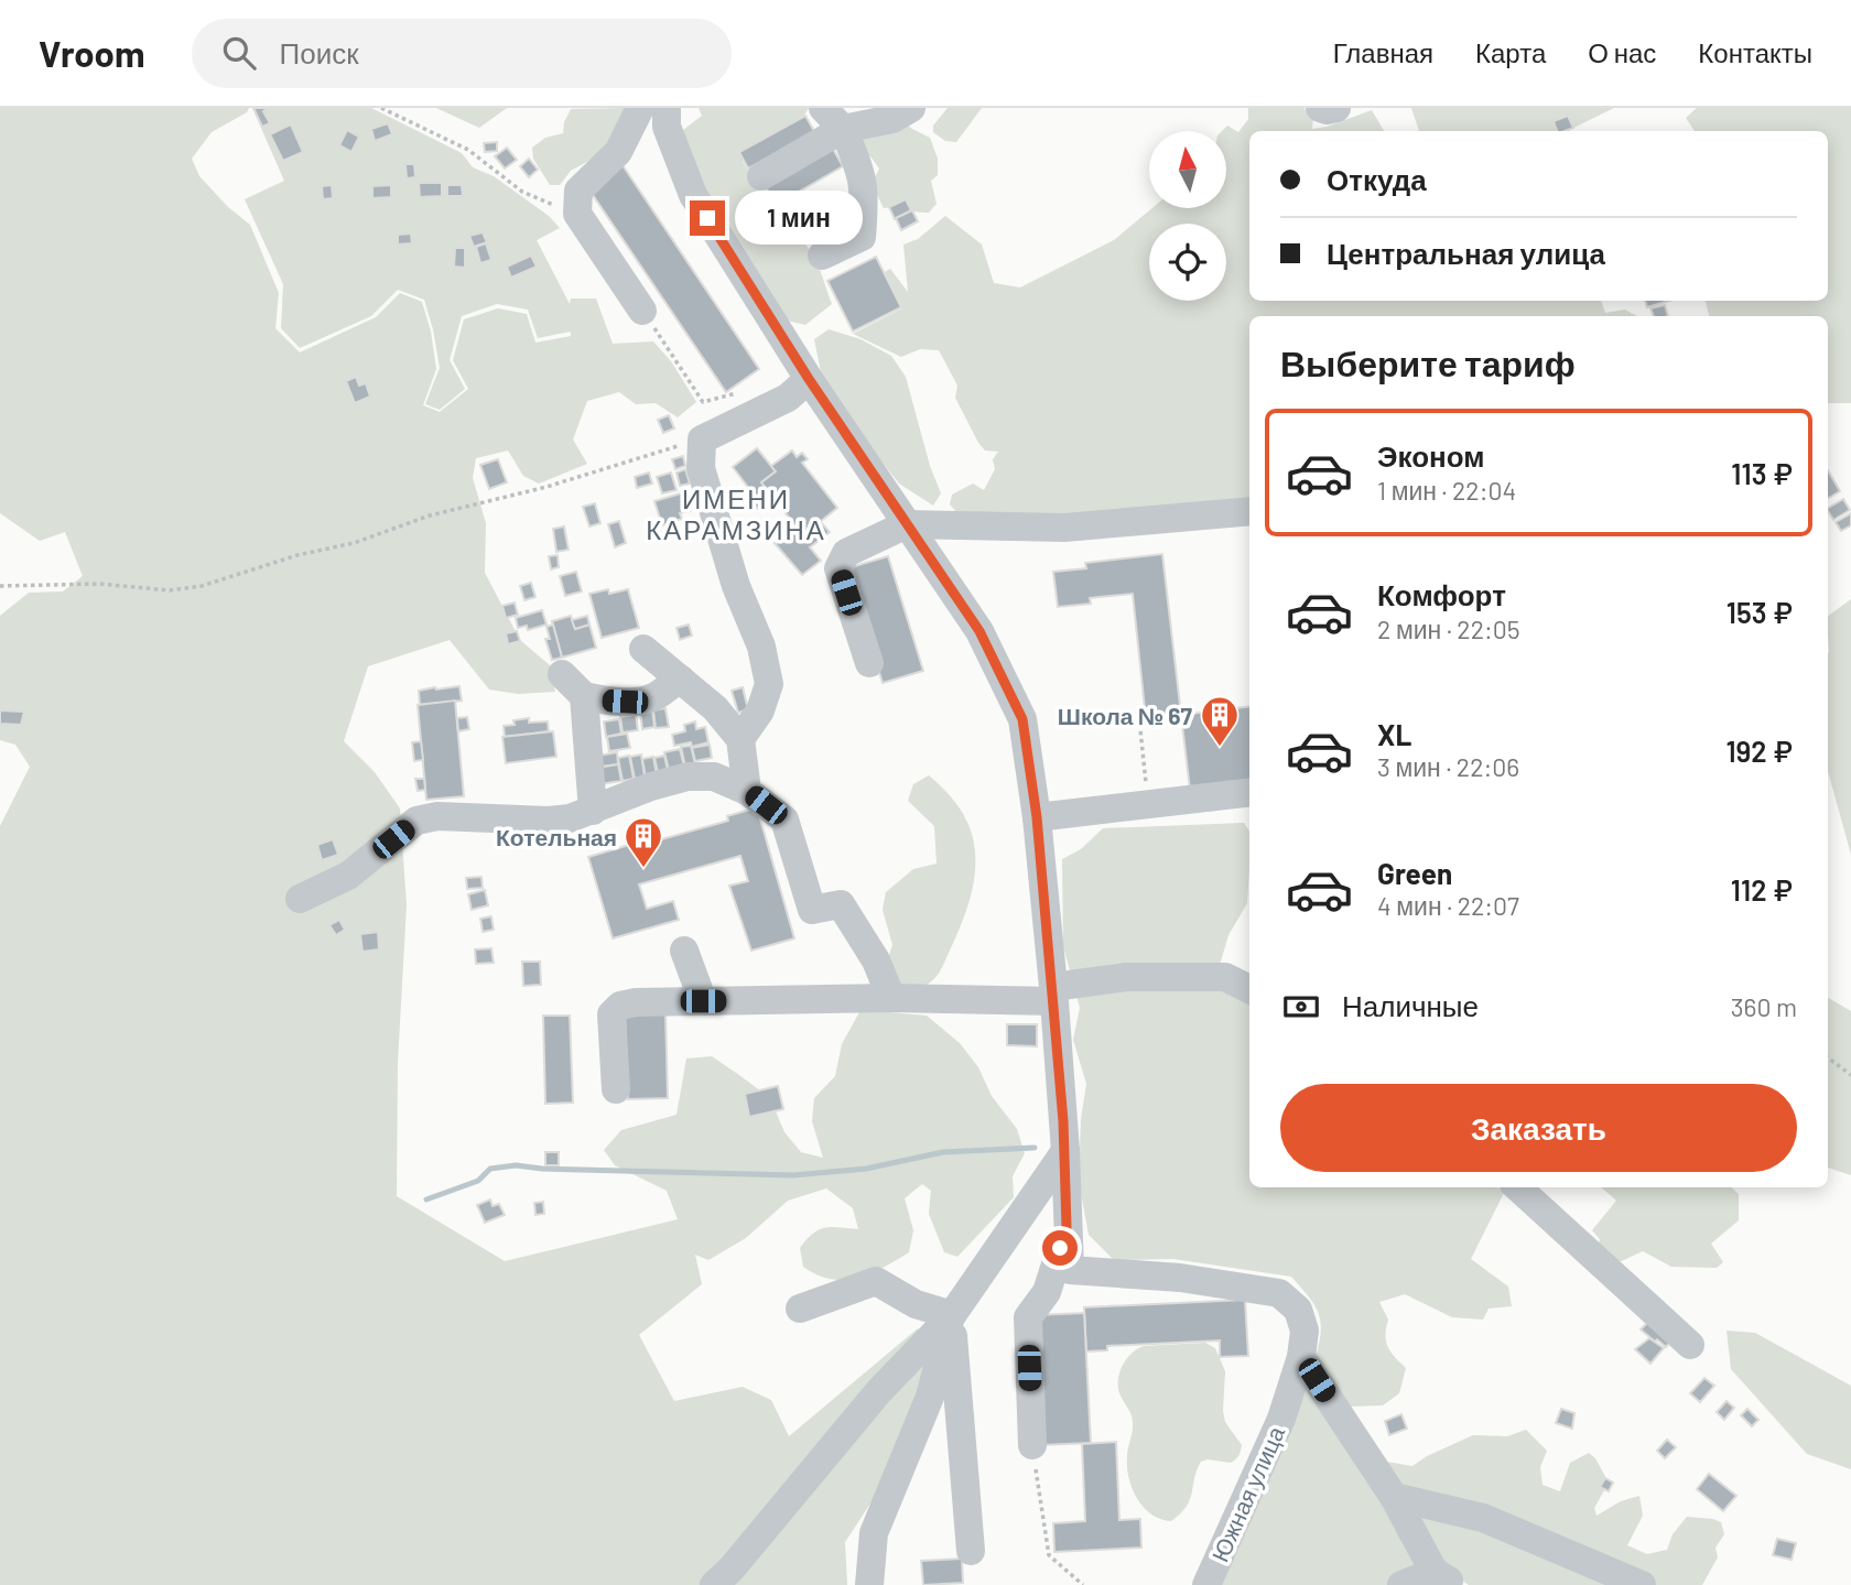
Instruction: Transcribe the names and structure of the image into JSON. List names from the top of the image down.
{
  "streets": {
    "street": ["Южная улица"]
  },
  "districts": ["ИМЕНИ КАРАМЗИНА"],
  "places": {
    "building": ["Школа № 67", "Котельная"]
  },
  "north": "top",
  "page": {
    "header": "Vroom",
    "search": "Поиск",
    "nav": [
      "Главная",
      "Карта",
      "О нас",
      "Контакты"
    ],
    "banner": ["Откуда", "Центральная улица"],
    "bubble": "1 мин",
    "heading": "Выберите тариф",
    "list": [
      {
        "name": "Эконом",
        "note": "1 мин · 22:04",
        "value": "113 ₽"
      },
      {
        "name": "Комфорт",
        "note": "2 мин · 22:05",
        "value": "153 ₽"
      },
      {
        "name": "XL",
        "note": "3 мин · 22:06",
        "value": "192 ₽"
      },
      {
        "name": "Green",
        "note": "4 мин · 22:07",
        "value": "112 ₽"
      }
    ],
    "pay": ["Наличные", "360 m"],
    "buttons": "Заказать"
  }
}
